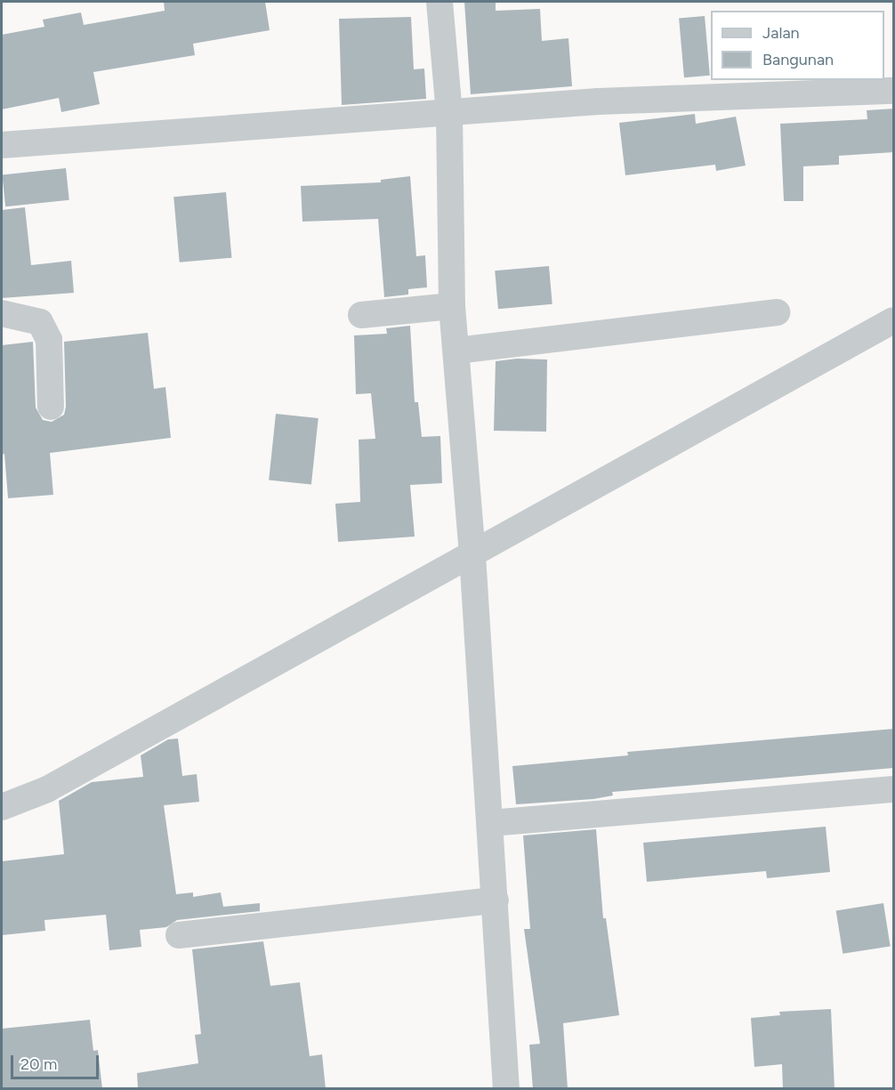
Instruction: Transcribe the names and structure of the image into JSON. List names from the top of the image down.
{
  "legend": ["Jalan", "Bangunan"],
  "scale_bar": "20 m"
}
